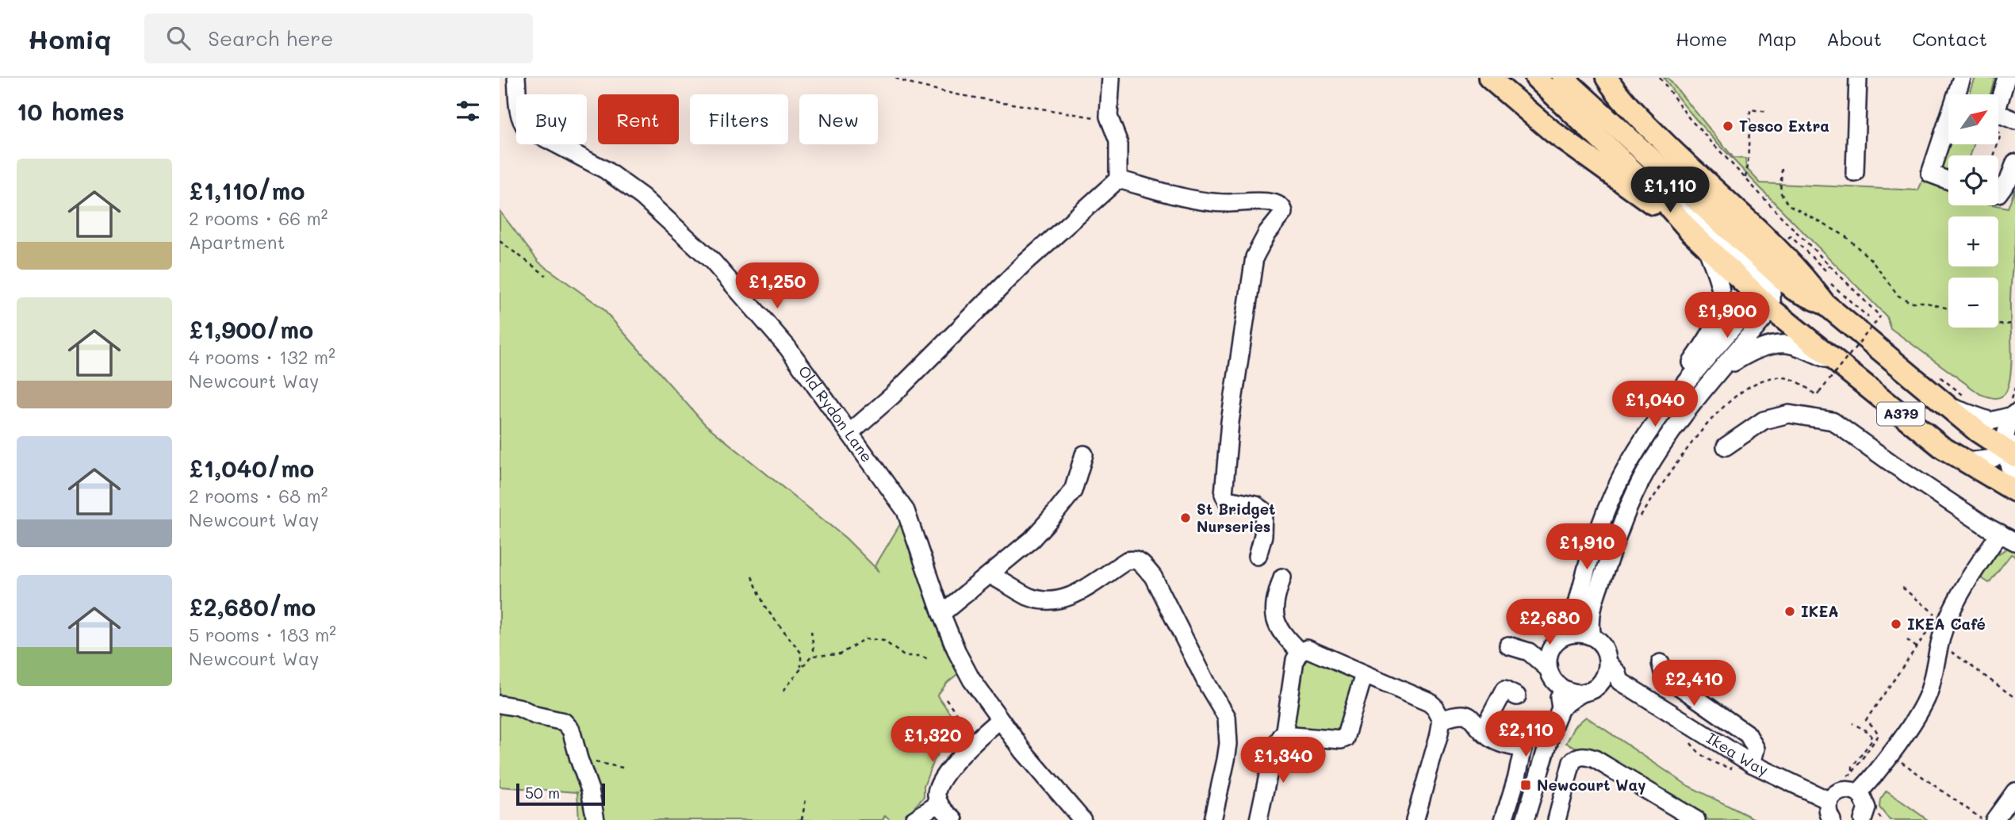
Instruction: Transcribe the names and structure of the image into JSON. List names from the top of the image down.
{
  "streets": {
    "main road": ["A379"],
    "street": ["Old Rydon Lane", "Ikea Way"]
  },
  "places": {
    "other": [
      "Tesco Extra",
      "St Bridget Nurseries",
      "IKEA",
      "IKEA Café"
    ],
    "transit": ["Newcourt Way"]
  },
  "scale_bar": "50 m",
  "north": "top right",
  "page": {
    "header": "Homiq",
    "search": "Search here",
    "nav": [
      "Home",
      "Map",
      "About",
      "Contact"
    ],
    "heading": "10 homes",
    "map_buttons": ["+", "−"],
    "chip": [
      "Buy",
      "Rent",
      "Filters",
      "New"
    ],
    "list": [
      {
        "name": "£1,110/mo",
        "note": "2 rooms · 66 m² · Apartment"
      },
      {
        "name": "£1,900/mo",
        "note": "4 rooms · 132 m² · Newcourt Way"
      },
      {
        "name": "£1,040/mo",
        "note": "2 rooms · 68 m² · Newcourt Way"
      },
      {
        "name": "£2,680/mo",
        "note": "5 rooms · 183 m² · Newcourt Way"
      }
    ],
    "price": [
      "£1,110",
      "£1,250",
      "£1,900",
      "£1,040",
      "£1,910",
      "£2,680",
      "£2,410",
      "£2,110",
      "£1,320",
      "£1,340"
    ],
    "scale": "50 m"
  }
}
